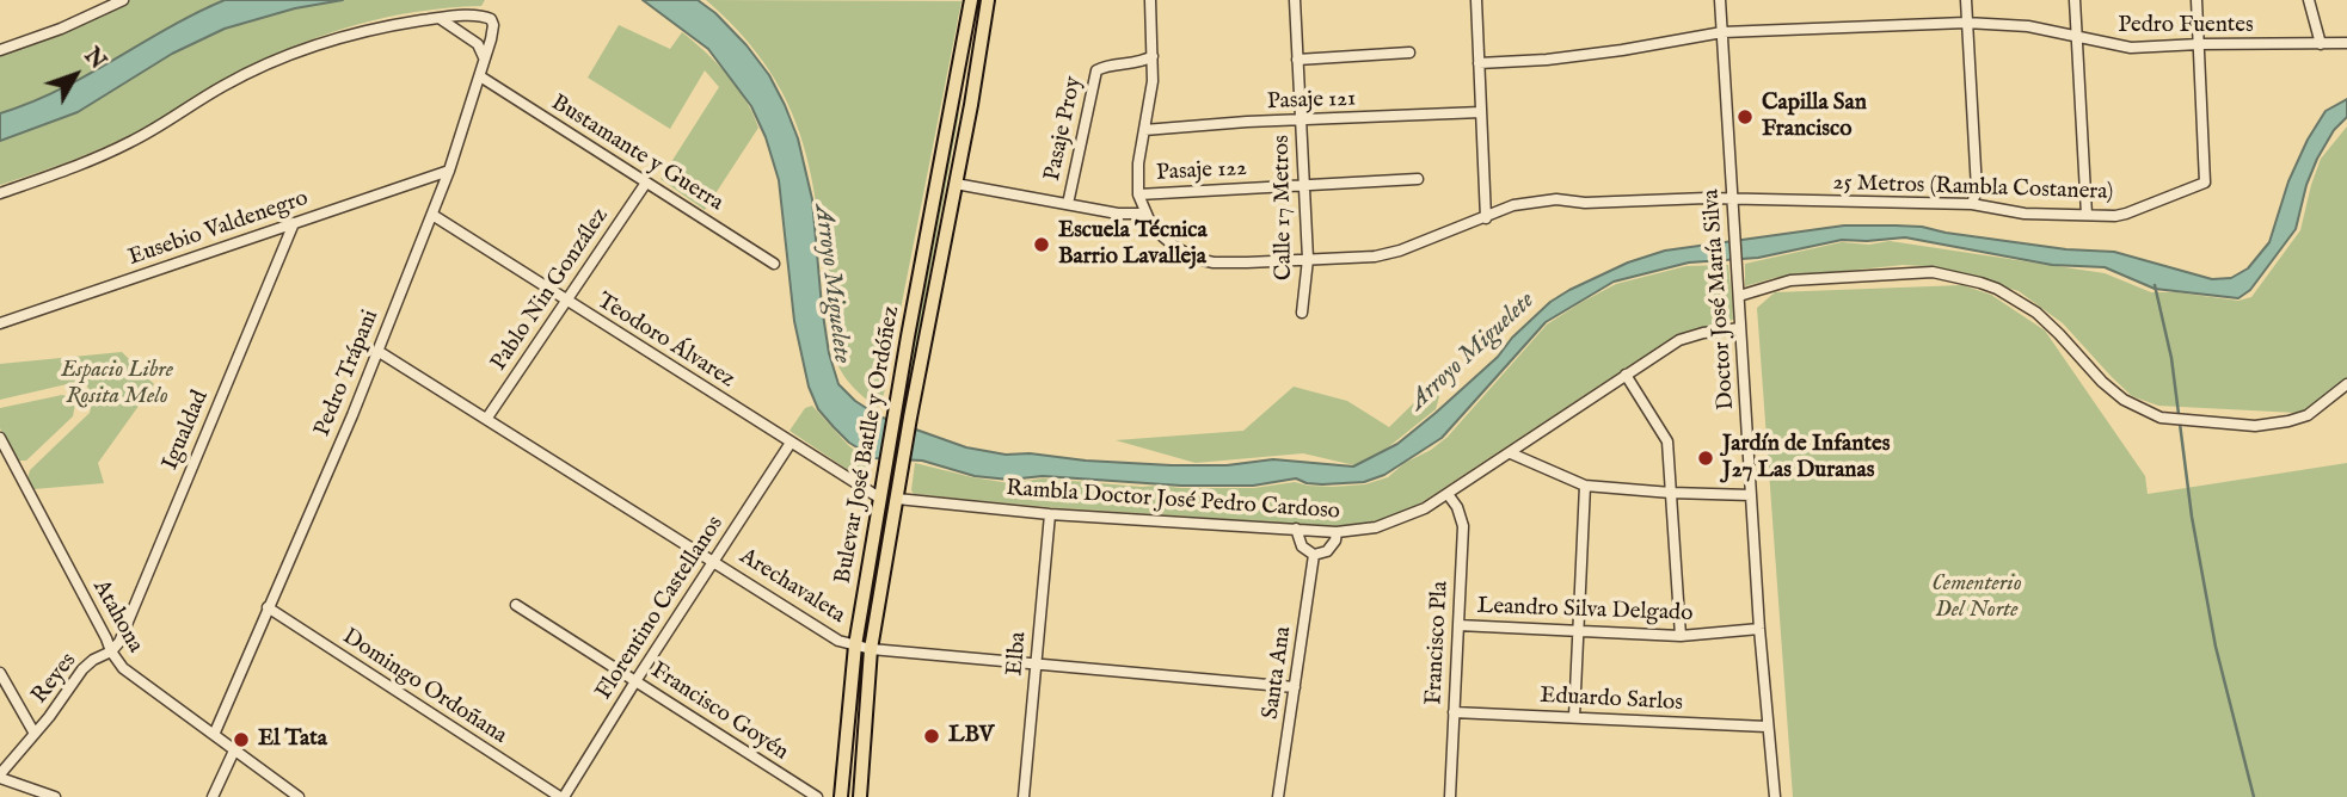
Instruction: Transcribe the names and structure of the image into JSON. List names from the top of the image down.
{
  "streets": {
    "main road": ["Bulevar José Batlle y Ordóñez"],
    "street": [
      "Pedro Fuentes",
      "Pasaje 121",
      "Pasaje Proy",
      "Bustamante y Guerra",
      "Pasaje 122",
      "25 Metros (Rambla Costanera)",
      "Calle 17 Metros",
      "Eusebio Valdenegro",
      "Pablo Nin González",
      "Doctor José María Silva",
      "Teodoro Álvarez",
      "Pedro Trápani",
      "Igualdad",
      "Rambla Doctor José Pedro Cardoso",
      "Arechavaleta",
      "Florentino Castellanos",
      "Leandro Silva Delgado",
      "Atahona",
      "Francisco Pla",
      "Elba",
      "Santa Ana",
      "Reyes",
      "Domingo Ordoñana",
      "Eduardo Sarlos",
      "Francisco Goyén"
    ]
  },
  "crossings": [
    ["Pedro Fuentes", "25 Metros (Rambla Costanera)"],
    ["Pedro Fuentes", "Doctor José María Silva"],
    ["Pasaje 121", "Calle 17 Metros"],
    ["Bustamante y Guerra", "Pablo Nin González"],
    ["Bustamante y Guerra", "Pedro Trápani"],
    ["Pasaje 122", "Calle 17 Metros"],
    ["25 Metros (Rambla Costanera)", "Calle 17 Metros"],
    ["25 Metros (Rambla Costanera)", "Doctor José María Silva"],
    ["Eusebio Valdenegro", "Pedro Trápani"],
    ["Eusebio Valdenegro", "Igualdad"],
    ["Pablo Nin González", "Teodoro Álvarez"],
    ["Pablo Nin González", "Arechavaleta"],
    ["Doctor José María Silva", "Rambla Doctor José Pedro Cardoso"],
    ["Doctor José María Silva", "Leandro Silva Delgado"],
    ["Doctor José María Silva", "Eduardo Sarlos"],
    ["Teodoro Álvarez", "Pedro Trápani"],
    ["Teodoro Álvarez", "Bulevar José Batlle y Ordóñez"],
    ["Teodoro Álvarez", "Florentino Castellanos"],
    ["Pedro Trápani", "Arechavaleta"],
    ["Pedro Trápani", "Atahona"],
    ["Pedro Trápani", "Domingo Ordoñana"],
    ["Igualdad", "Atahona"],
    ["Igualdad", "Reyes"],
    ["Bulevar José Batlle y Ordóñez", "Rambla Doctor José Pedro Cardoso"],
    ["Bulevar José Batlle y Ordóñez", "Arechavaleta"],
    ["Rambla Doctor José Pedro Cardoso", "Francisco Pla"],
    ["Rambla Doctor José Pedro Cardoso", "Elba"],
    ["Arechavaleta", "Florentino Castellanos"],
    ["Arechavaleta", "Elba"],
    ["Arechavaleta", "Santa Ana"],
    ["Florentino Castellanos", "Domingo Ordoñana"],
    ["Florentino Castellanos", "Francisco Goyén"],
    ["Leandro Silva Delgado", "Francisco Pla"],
    ["Atahona", "Reyes"],
    ["Francisco Pla", "Eduardo Sarlos"]
  ],
  "water": ["Arroyo Miguelete"],
  "parks": ["Espacio Libre Rosita Melo", "Cementerio Del Norte"],
  "places": [
    "Capilla San Francisco",
    "Escuela Técnica Barrio Lavalleja",
    "Jardín de Infantes J27 Las Duranas",
    "LBV",
    "El Tata"
  ],
  "north": "top right"
}
